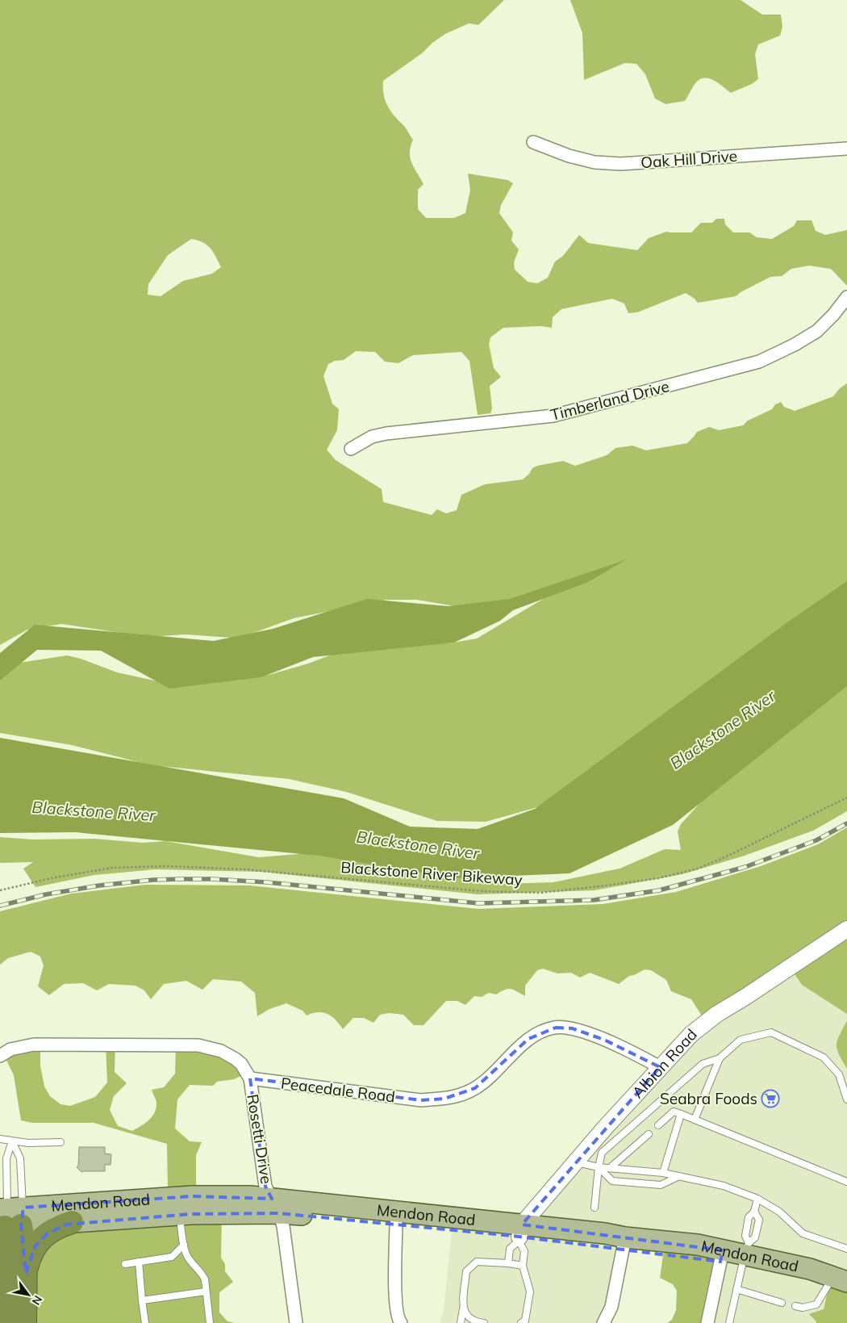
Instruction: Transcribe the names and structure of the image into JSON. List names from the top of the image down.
{
  "streets": {
    "main road": ["Mendon Road"],
    "street": [
      "Oak Hill Drive",
      "Timberland Drive",
      "Albion Road",
      "Peacedale Road",
      "Rosetti Drive"
    ],
    "path": ["Blackstone River Bikeway"]
  },
  "crossings": [
    ["Albion Road", "Peacedale Road"],
    ["Albion Road", "Mendon Road"],
    ["Peacedale Road", "Rosetti Drive"],
    ["Rosetti Drive", "Mendon Road"]
  ],
  "water": ["Blackstone River"],
  "places": {
    "supermarket": ["Seabra Foods"]
  },
  "north": "bottom right"
}
